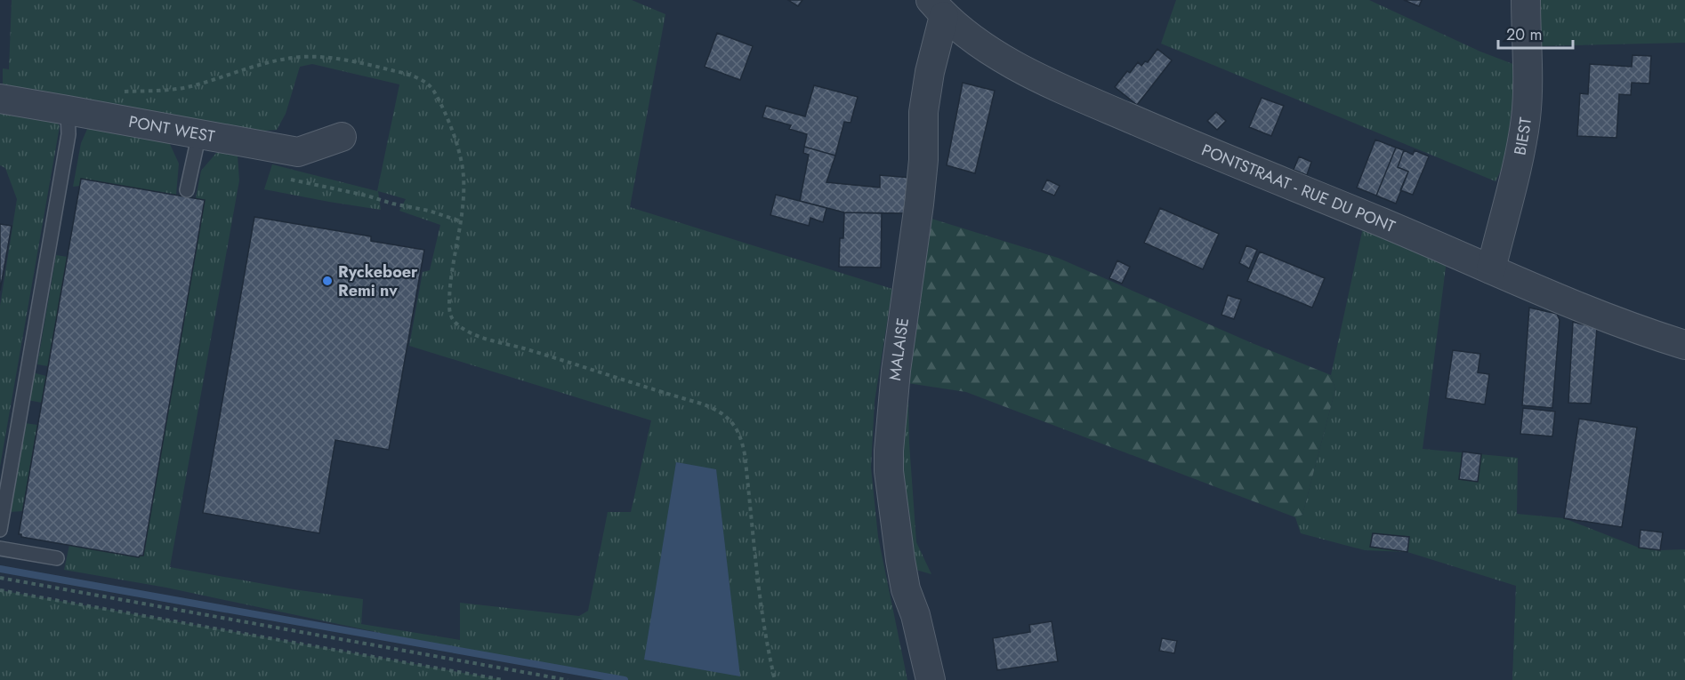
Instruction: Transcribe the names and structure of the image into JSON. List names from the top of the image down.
{
  "streets": {
    "street": [
      "PONT WEST",
      "BIEST",
      "PONTSTRAAT - RUE DU PONT",
      "MALAISE"
    ]
  },
  "crossings": [
    ["BIEST", "PONTSTRAAT - RUE DU PONT"],
    ["PONTSTRAAT - RUE DU PONT", "MALAISE"]
  ],
  "places": ["Ryckeboer Remi nv"],
  "scale_bar": "20 m"
}
